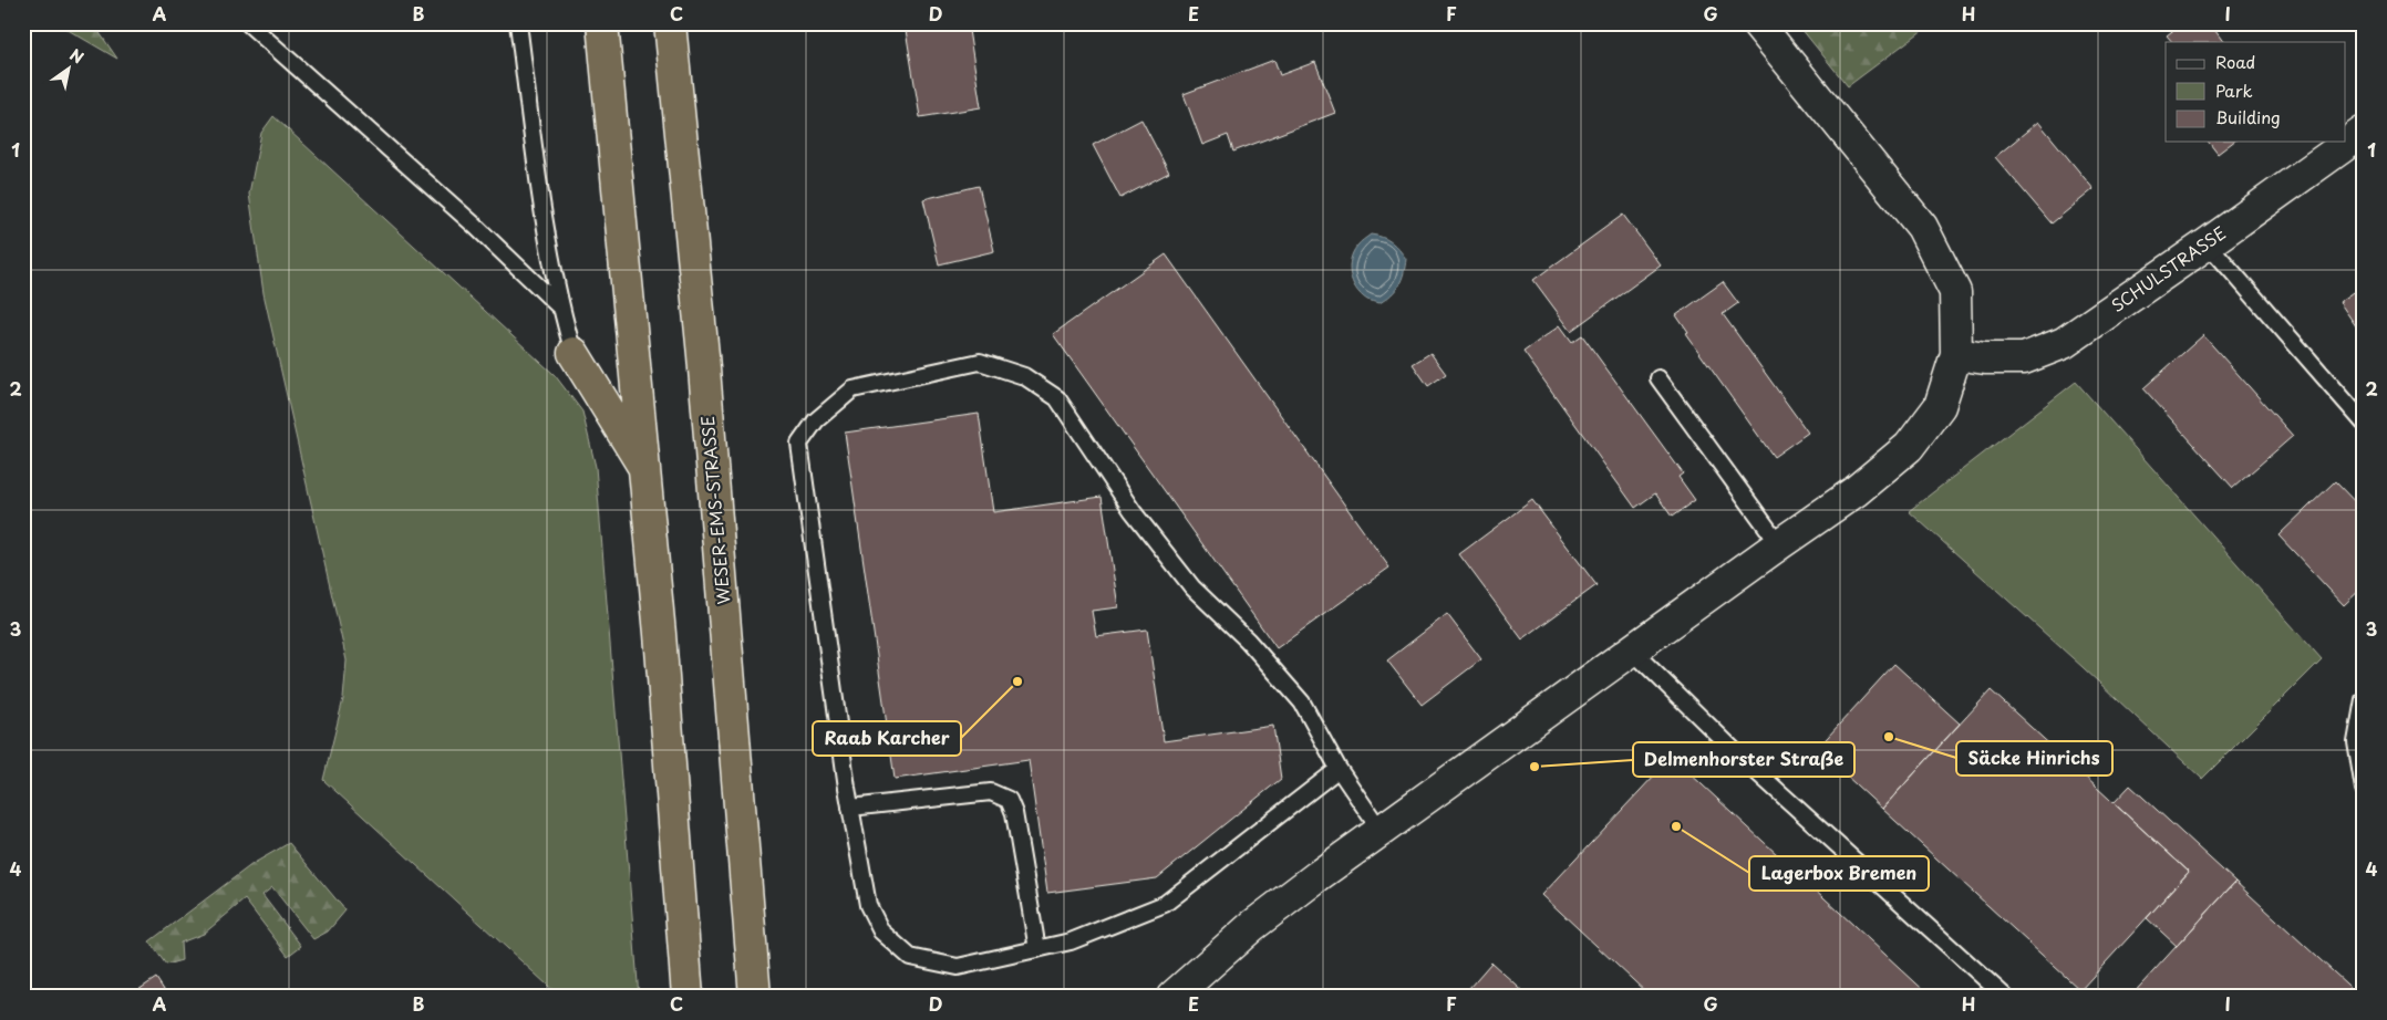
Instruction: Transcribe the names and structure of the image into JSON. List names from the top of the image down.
{
  "streets": {
    "highway": ["WESER-EMS-STRASSE"],
    "street": ["SCHULSTRASSE"]
  },
  "places": [
    "Raab Karcher",
    "Säcke Hinrichs",
    "Delmenhorster Straße",
    "Lagerbox Bremen"
  ],
  "legend": ["Road", "Park", "Building"],
  "north": "top right",
  "grid": {
    "columns": [
      "A",
      "B",
      "C",
      "D",
      "E",
      "F",
      "G",
      "H",
      "I"
    ],
    "rows": [
      "1",
      "2",
      "3",
      "4"
    ]
  }
}
